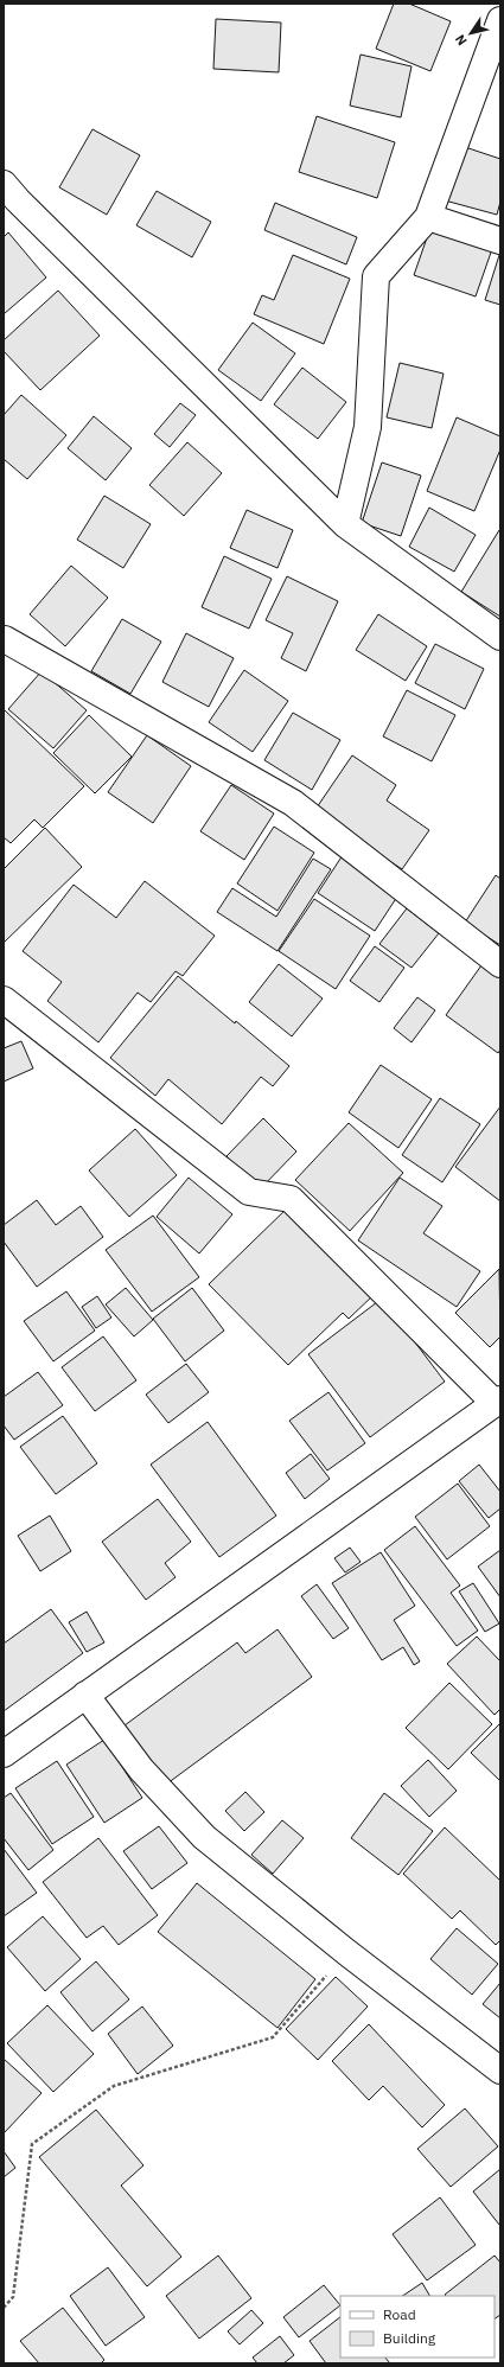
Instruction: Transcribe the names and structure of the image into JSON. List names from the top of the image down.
{
  "legend": ["Road", "Building"],
  "north": "bottom left"
}
